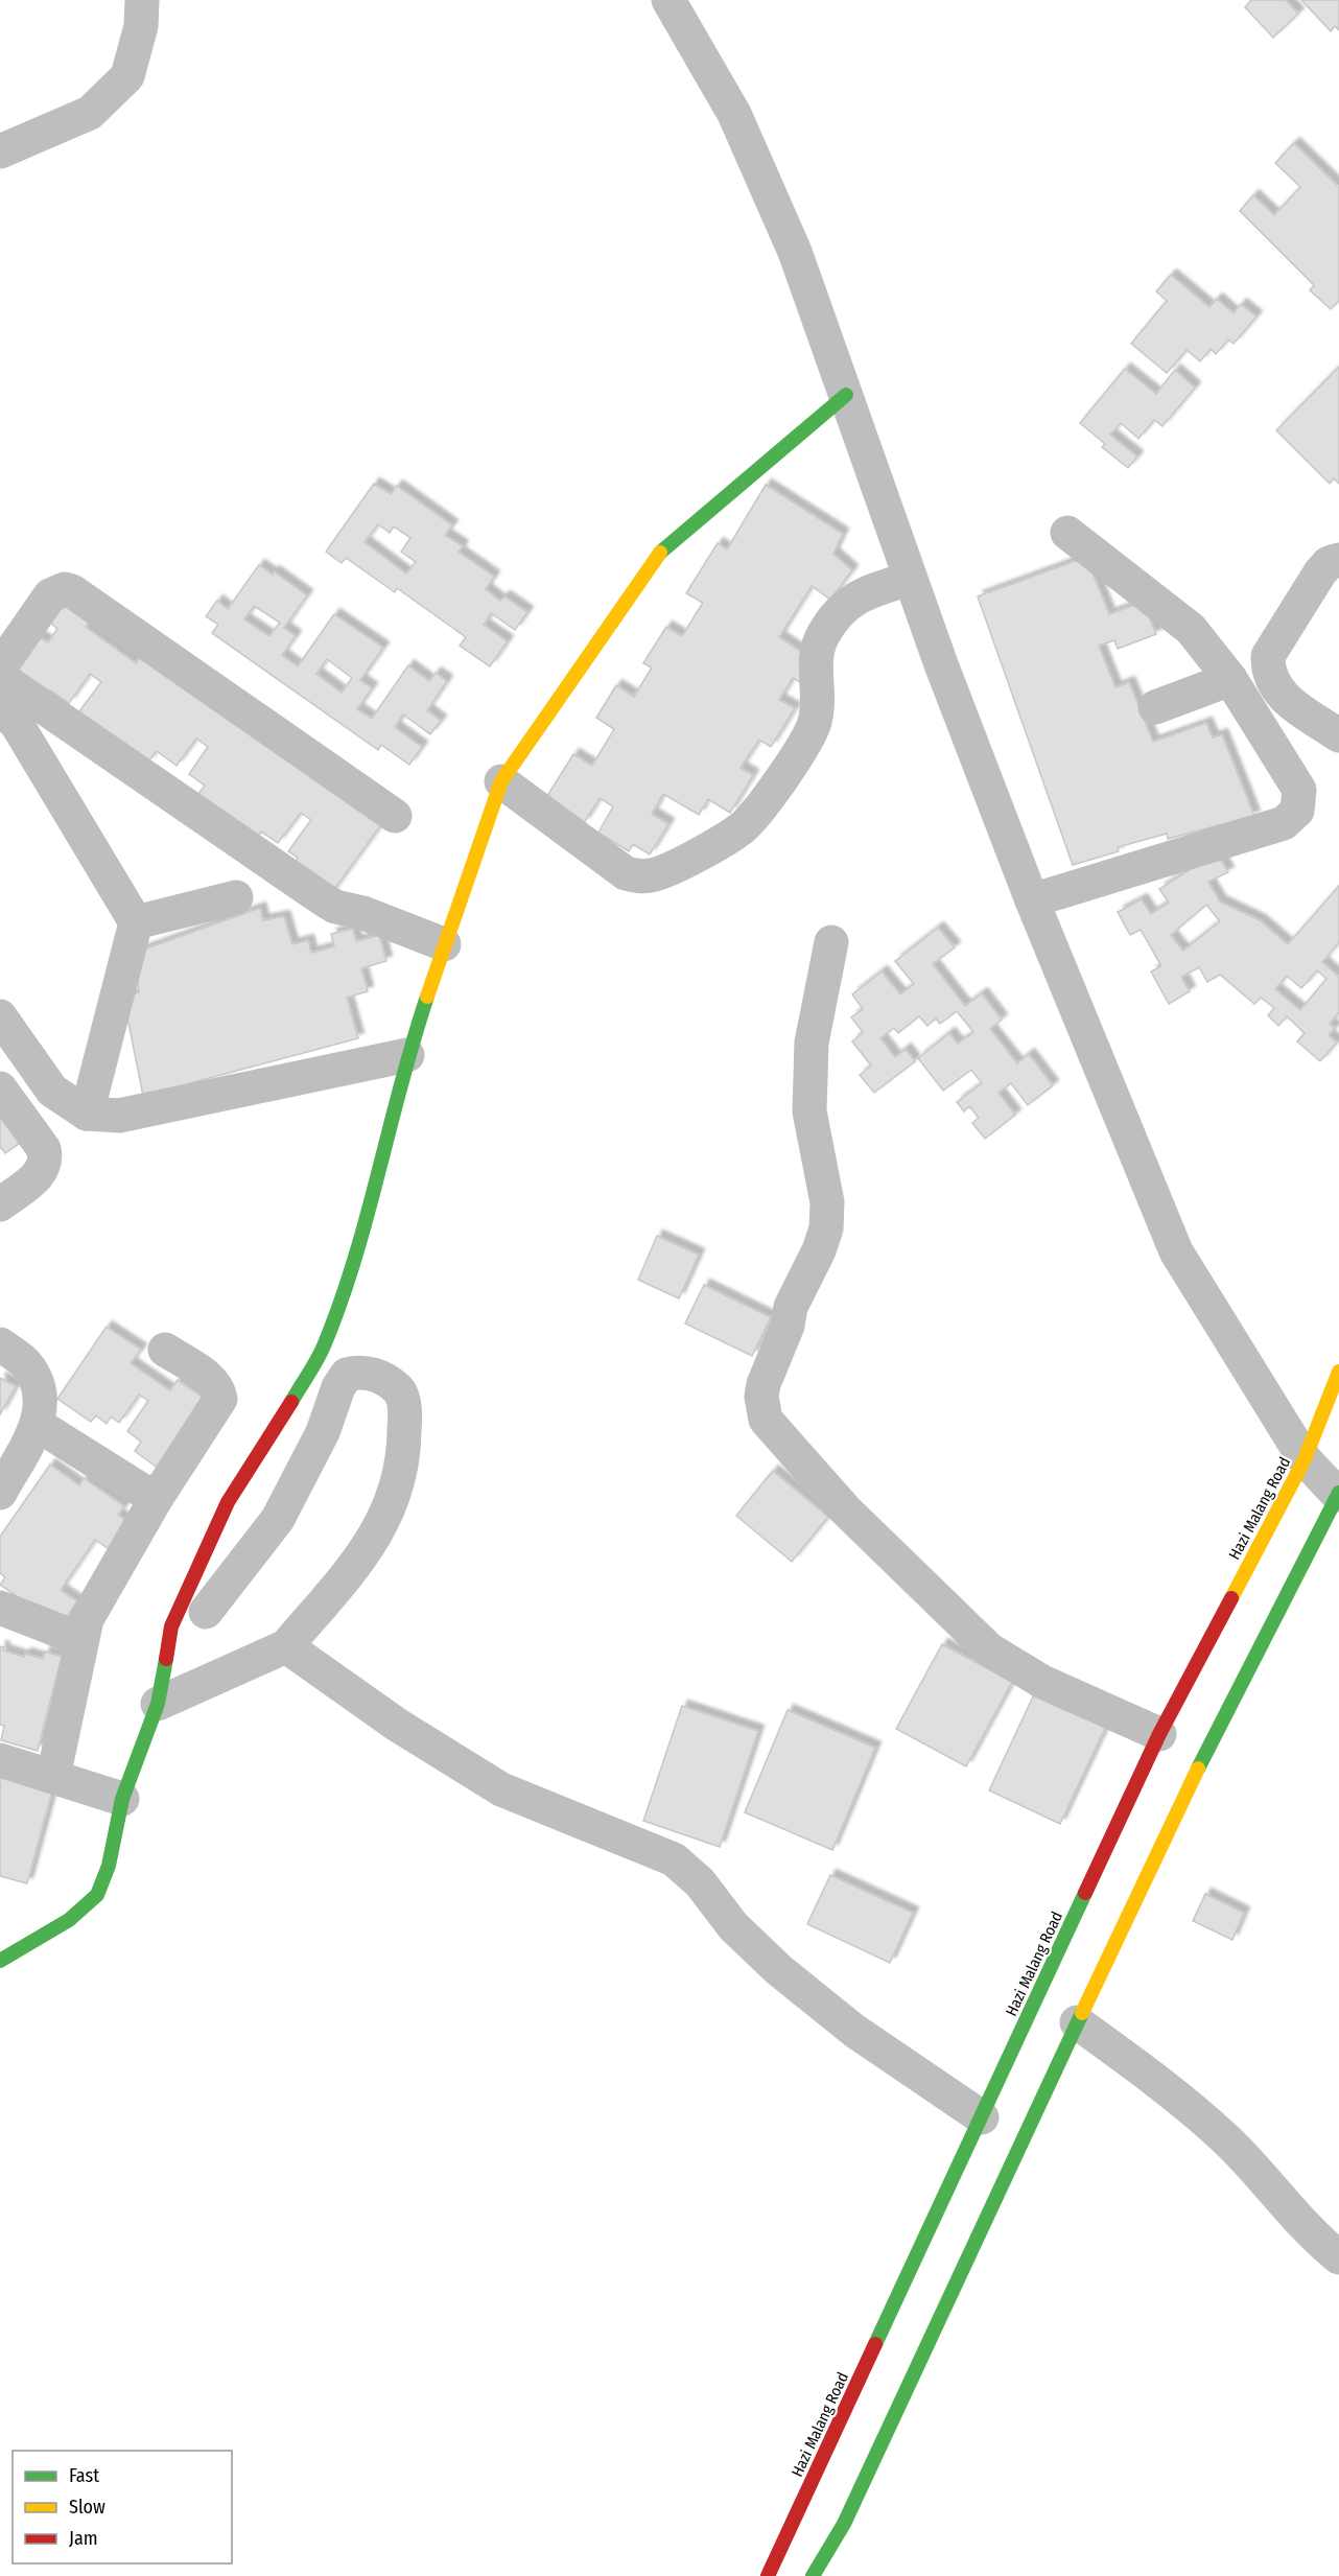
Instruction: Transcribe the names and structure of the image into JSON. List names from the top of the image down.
{
  "streets": {
    "main road": ["Hazi Malang Road"]
  },
  "legend": ["Fast", "Slow", "Jam"]
}
